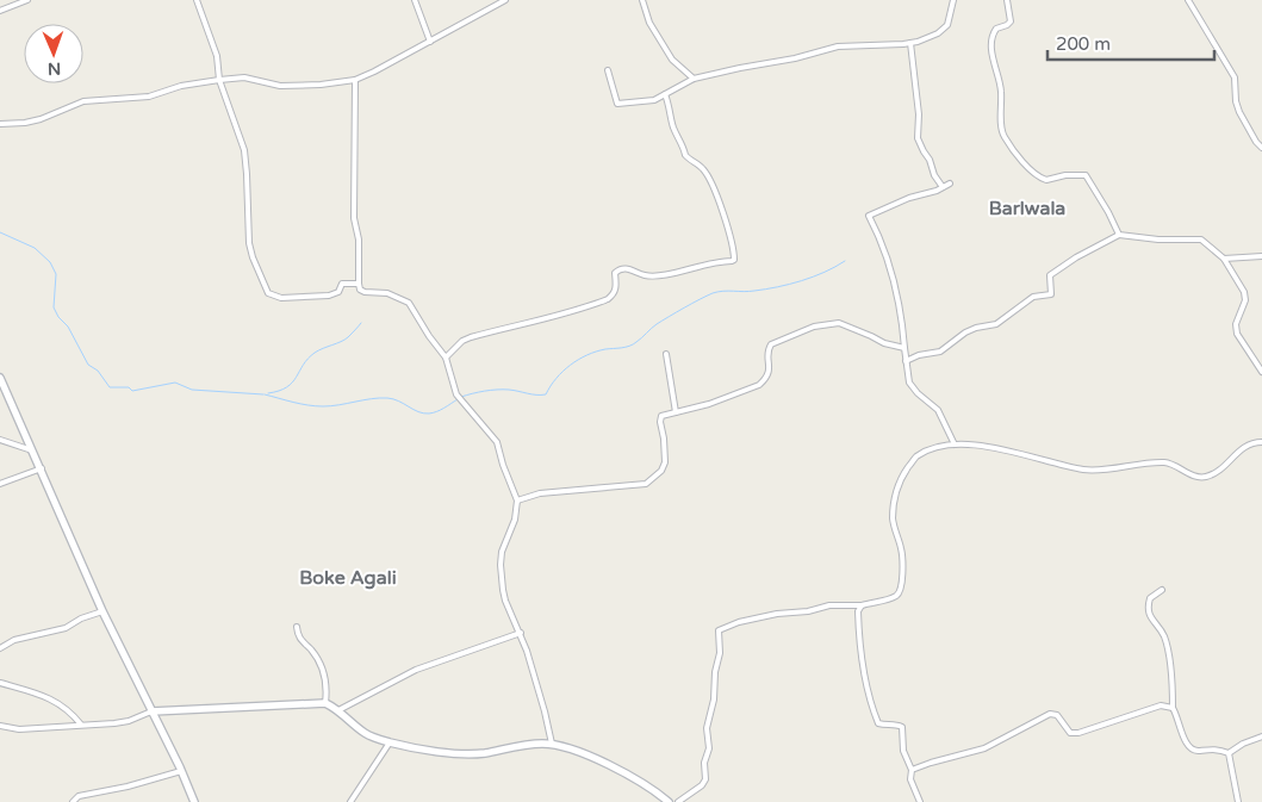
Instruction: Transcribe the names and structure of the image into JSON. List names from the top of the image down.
{
  "districts": ["Barlwala", "Boke Agali"],
  "scale_bar": "200 m",
  "north": "bottom"
}
